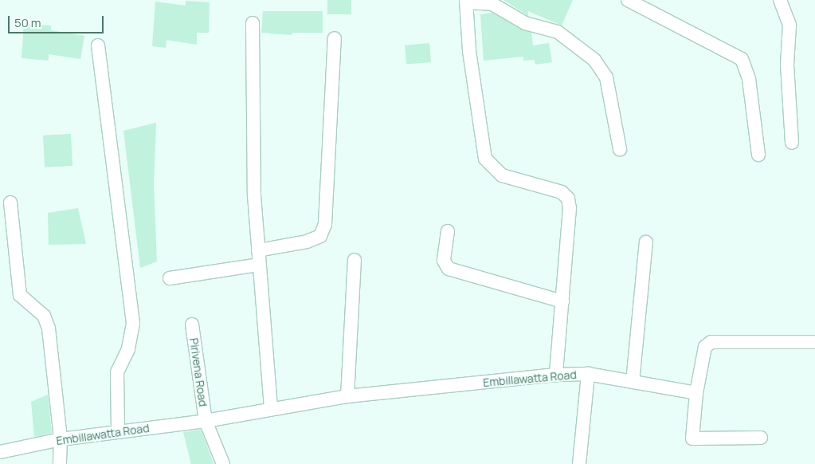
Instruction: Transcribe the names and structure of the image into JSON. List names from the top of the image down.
{
  "streets": {
    "street": ["Pirivena Road", "Embillawatta Road"]
  },
  "crossings": [
    ["Pirivena Road", "Embillawatta Road"]
  ],
  "scale_bar": "50 m"
}
